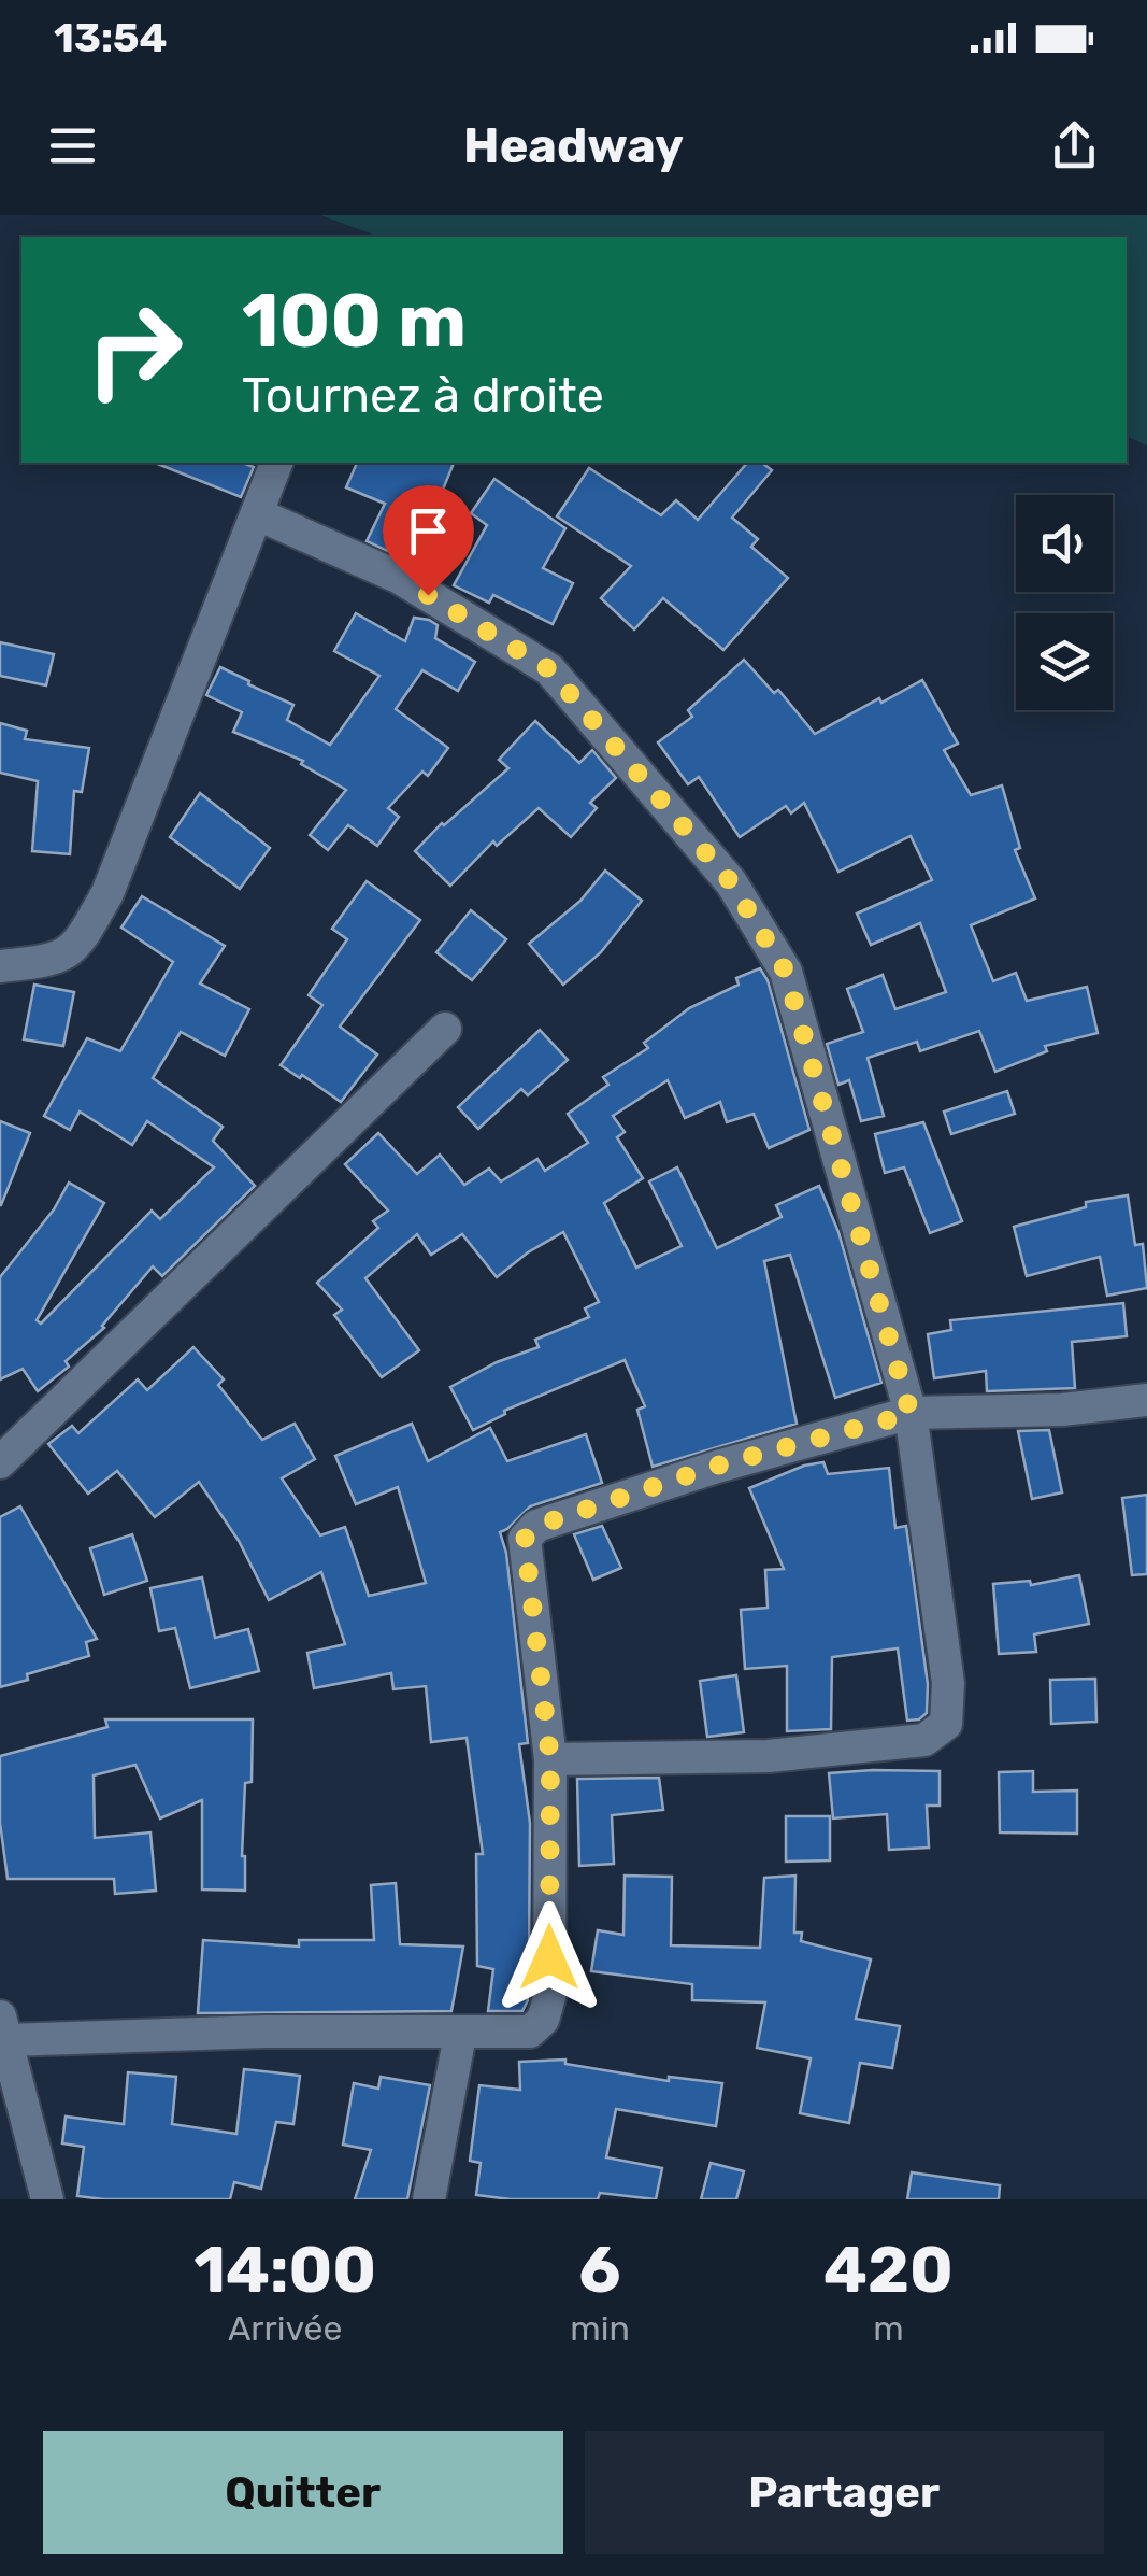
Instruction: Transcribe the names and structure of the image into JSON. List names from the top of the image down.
{
  "page": {
    "status": "13:54",
    "header": "Headway",
    "turn": ["100 m", "Tournez à droite"],
    "eta": [
      "14:00",
      "Arrivée",
      "6",
      "min",
      "420",
      "m"
    ],
    "buttons": ["Quitter", "Partager"]
  }
}
